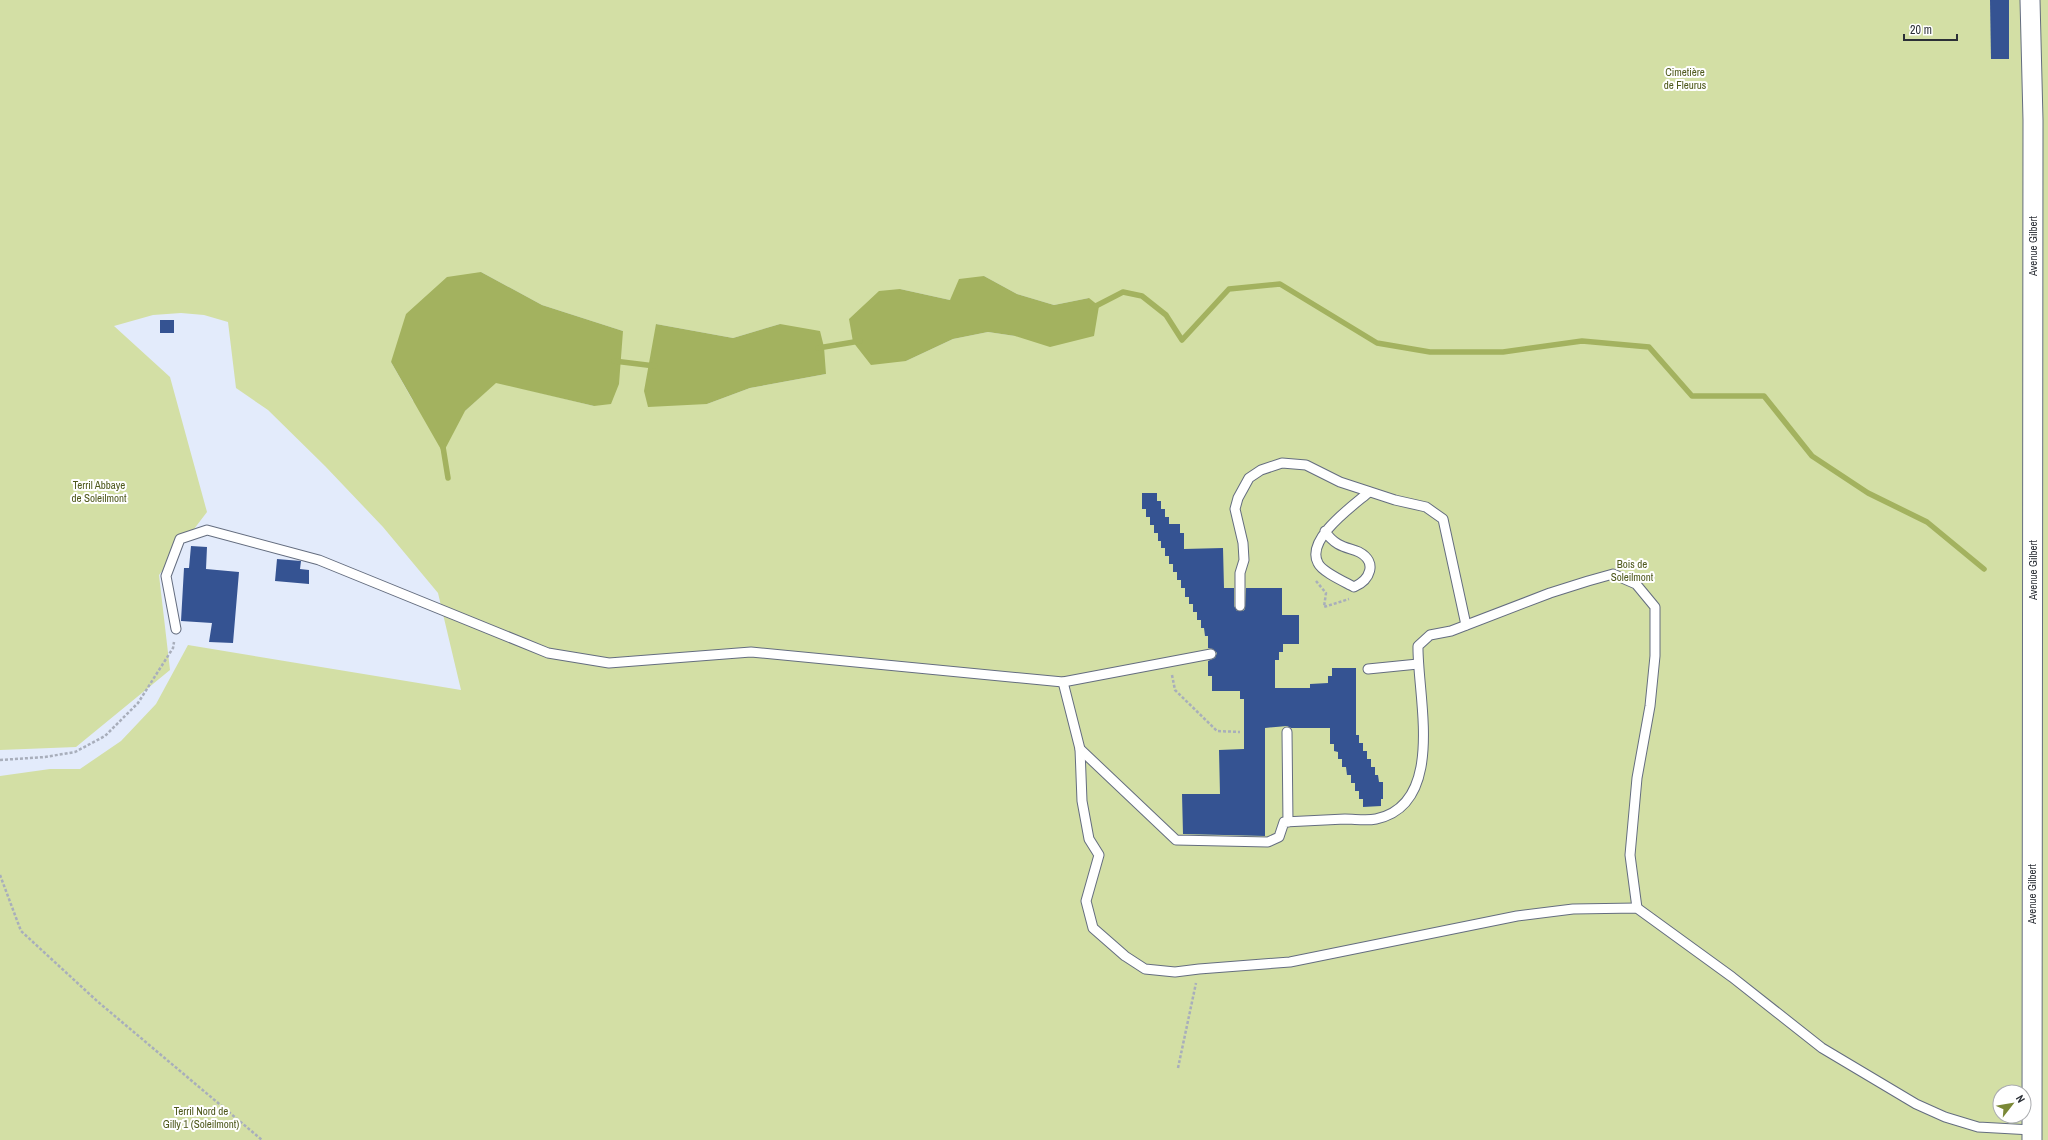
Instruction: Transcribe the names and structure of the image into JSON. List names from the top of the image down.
{
  "streets": {
    "street": ["Avenue Gilbert"]
  },
  "parks": [
    "Cimetière de Fleurus",
    "Terril Abbaye de Soleilmont",
    "Bois de Soleilmont",
    "Terril Nord de Gilly 1 (Soleilmont)"
  ],
  "scale_bar": "20 m",
  "north": "top right"
}
